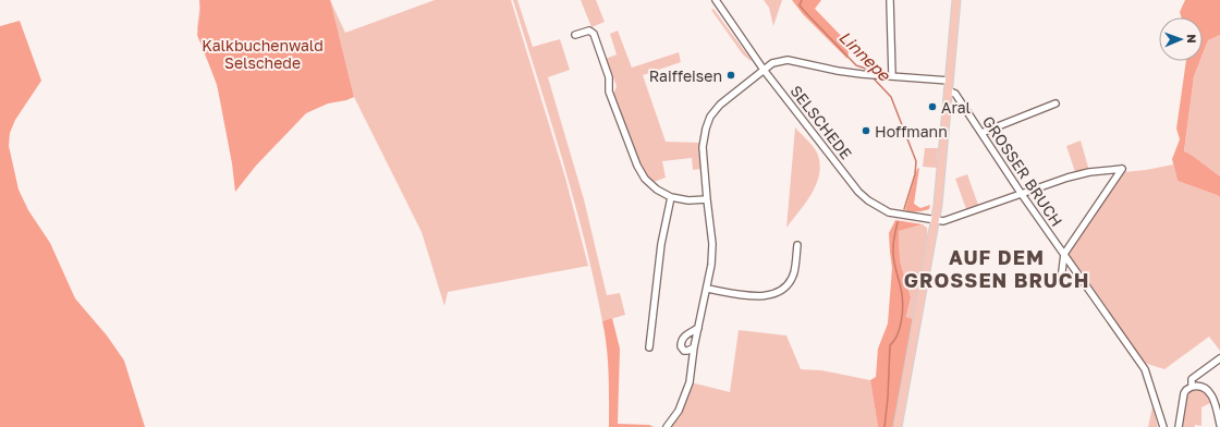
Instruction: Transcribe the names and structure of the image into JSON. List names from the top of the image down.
{
  "streets": {
    "street": ["SELSCHEDE", "GROSSER BRUCH"]
  },
  "crossings": [
    ["SELSCHEDE", "GROSSER BRUCH"]
  ],
  "districts": ["AUF DEM GROSSEN BRUCH"],
  "water": ["Linnepe"],
  "parks": ["Kalkbuchenwald Selschede"],
  "places": ["Raiffeisen", "Aral", "Hoffmann"],
  "north": "right"
}
